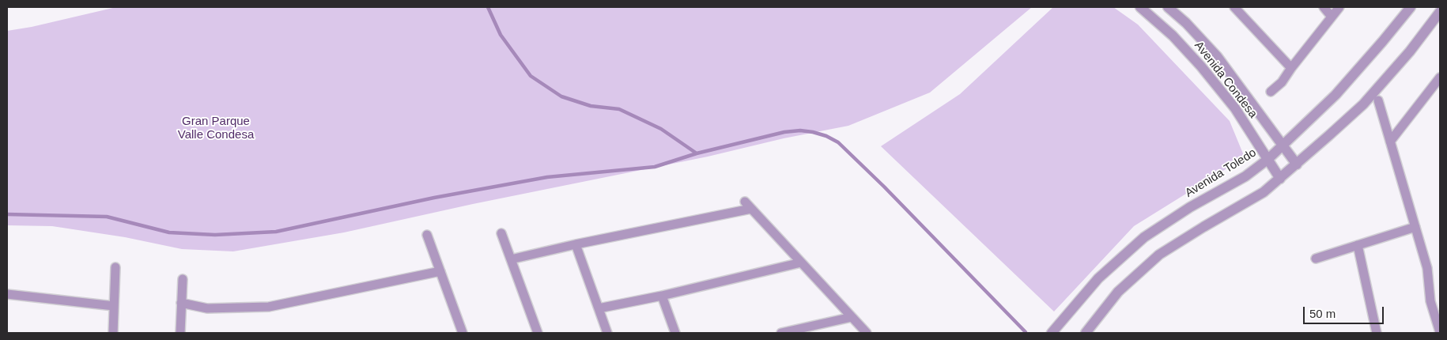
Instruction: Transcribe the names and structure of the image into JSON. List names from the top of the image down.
{
  "streets": {
    "street": ["Avenida Condesa", "Avenida Toledo"]
  },
  "crossings": [
    ["Avenida Condesa", "Avenida Toledo"]
  ],
  "parks": ["Gran Parque Valle Condesa"],
  "scale_bar": "50 m"
}
